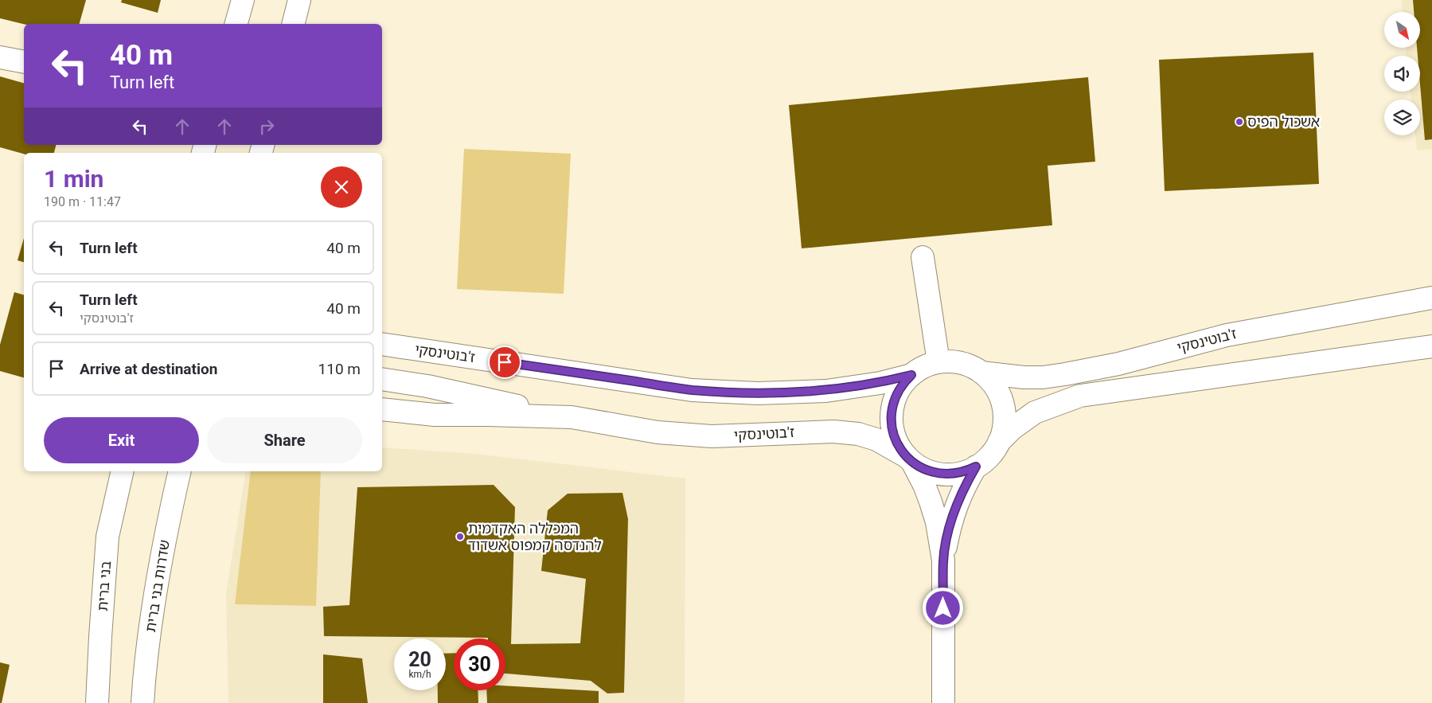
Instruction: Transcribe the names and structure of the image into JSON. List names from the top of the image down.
{
  "streets": {
    "street": ["ז'בוטינסקי", "בני ברית", "שדרות בני ברית"]
  },
  "places": ["אשכול הפיס", "המכללה האקדמית להנדסה קמפוס אשדוד"],
  "north": "bottom right",
  "page": {
    "turn": ["40 m", "Turn left"],
    "heading": ["1 min", "190 m · 11:47"],
    "list": [
      {
        "name": "Turn left",
        "value": "40 m"
      },
      {
        "name": "Turn left",
        "note": "ז'בוטינסקי",
        "value": "40 m"
      },
      {
        "name": "Arrive at destination",
        "value": "110 m"
      }
    ],
    "buttons": ["Exit", "Share"],
    "speed": "20 km/h",
    "limit": "30"
  }
}
